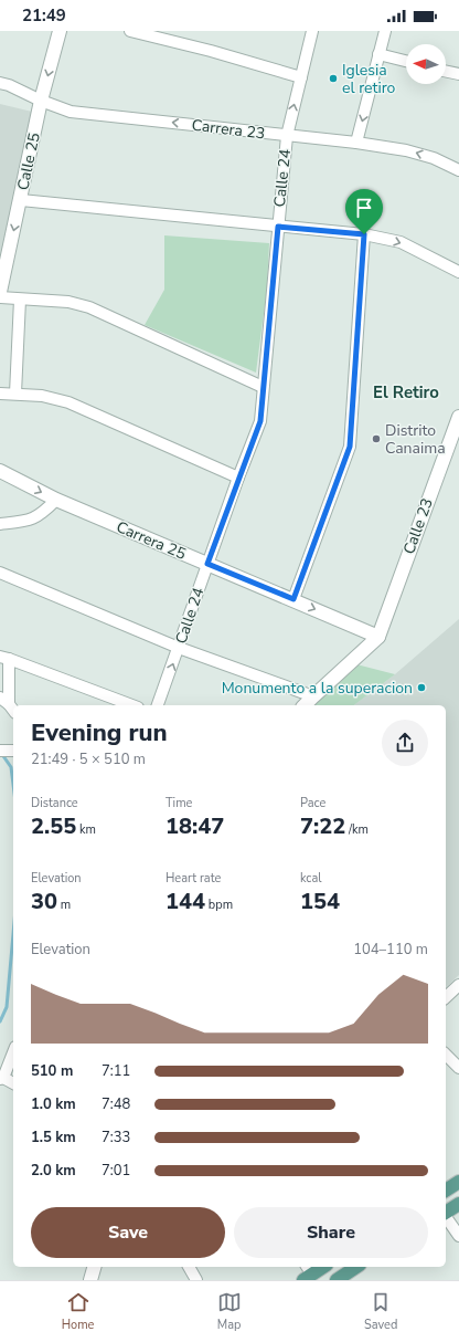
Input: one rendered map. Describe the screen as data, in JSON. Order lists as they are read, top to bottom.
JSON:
{
  "streets": {
    "street": [
      "Carrera 23",
      "Calle 25",
      "Calle 24",
      "Calle 23",
      "Carrera 25"
    ]
  },
  "crossings": [
    ["Carrera 23", "Calle 25"],
    ["Carrera 23", "Calle 24"],
    ["Calle 24", "Carrera 25"],
    ["Calle 23", "Carrera 25"]
  ],
  "one_way": ["Calle 25"],
  "districts": ["El Retiro"],
  "places": ["Iglesia el retiro", "Distrito Canaima", "Monumento a la superacion"],
  "north": "left",
  "page": {
    "status": "21:49",
    "heading": ["Evening run", "21:49 · 5 × 510 m"],
    "stats": [
      ["Distance", "2.55 km"],
      ["Time", "18:47"],
      ["Pace", "7:22 /km"],
      ["Elevation", "30 m"],
      ["Heart rate", "144 bpm"],
      ["kcal", "154"]
    ],
    "chart": ["Elevation", "104–110 m"],
    "list": [
      {
        "name": "510 m",
        "note": "7:11"
      },
      {
        "name": "1.0 km",
        "note": "7:48"
      },
      {
        "name": "1.5 km",
        "note": "7:33"
      },
      {
        "name": "2.0 km",
        "note": "7:01"
      }
    ],
    "buttons": ["Save", "Share"],
    "tabs": ["Home", "Map", "Saved"]
  }
}
